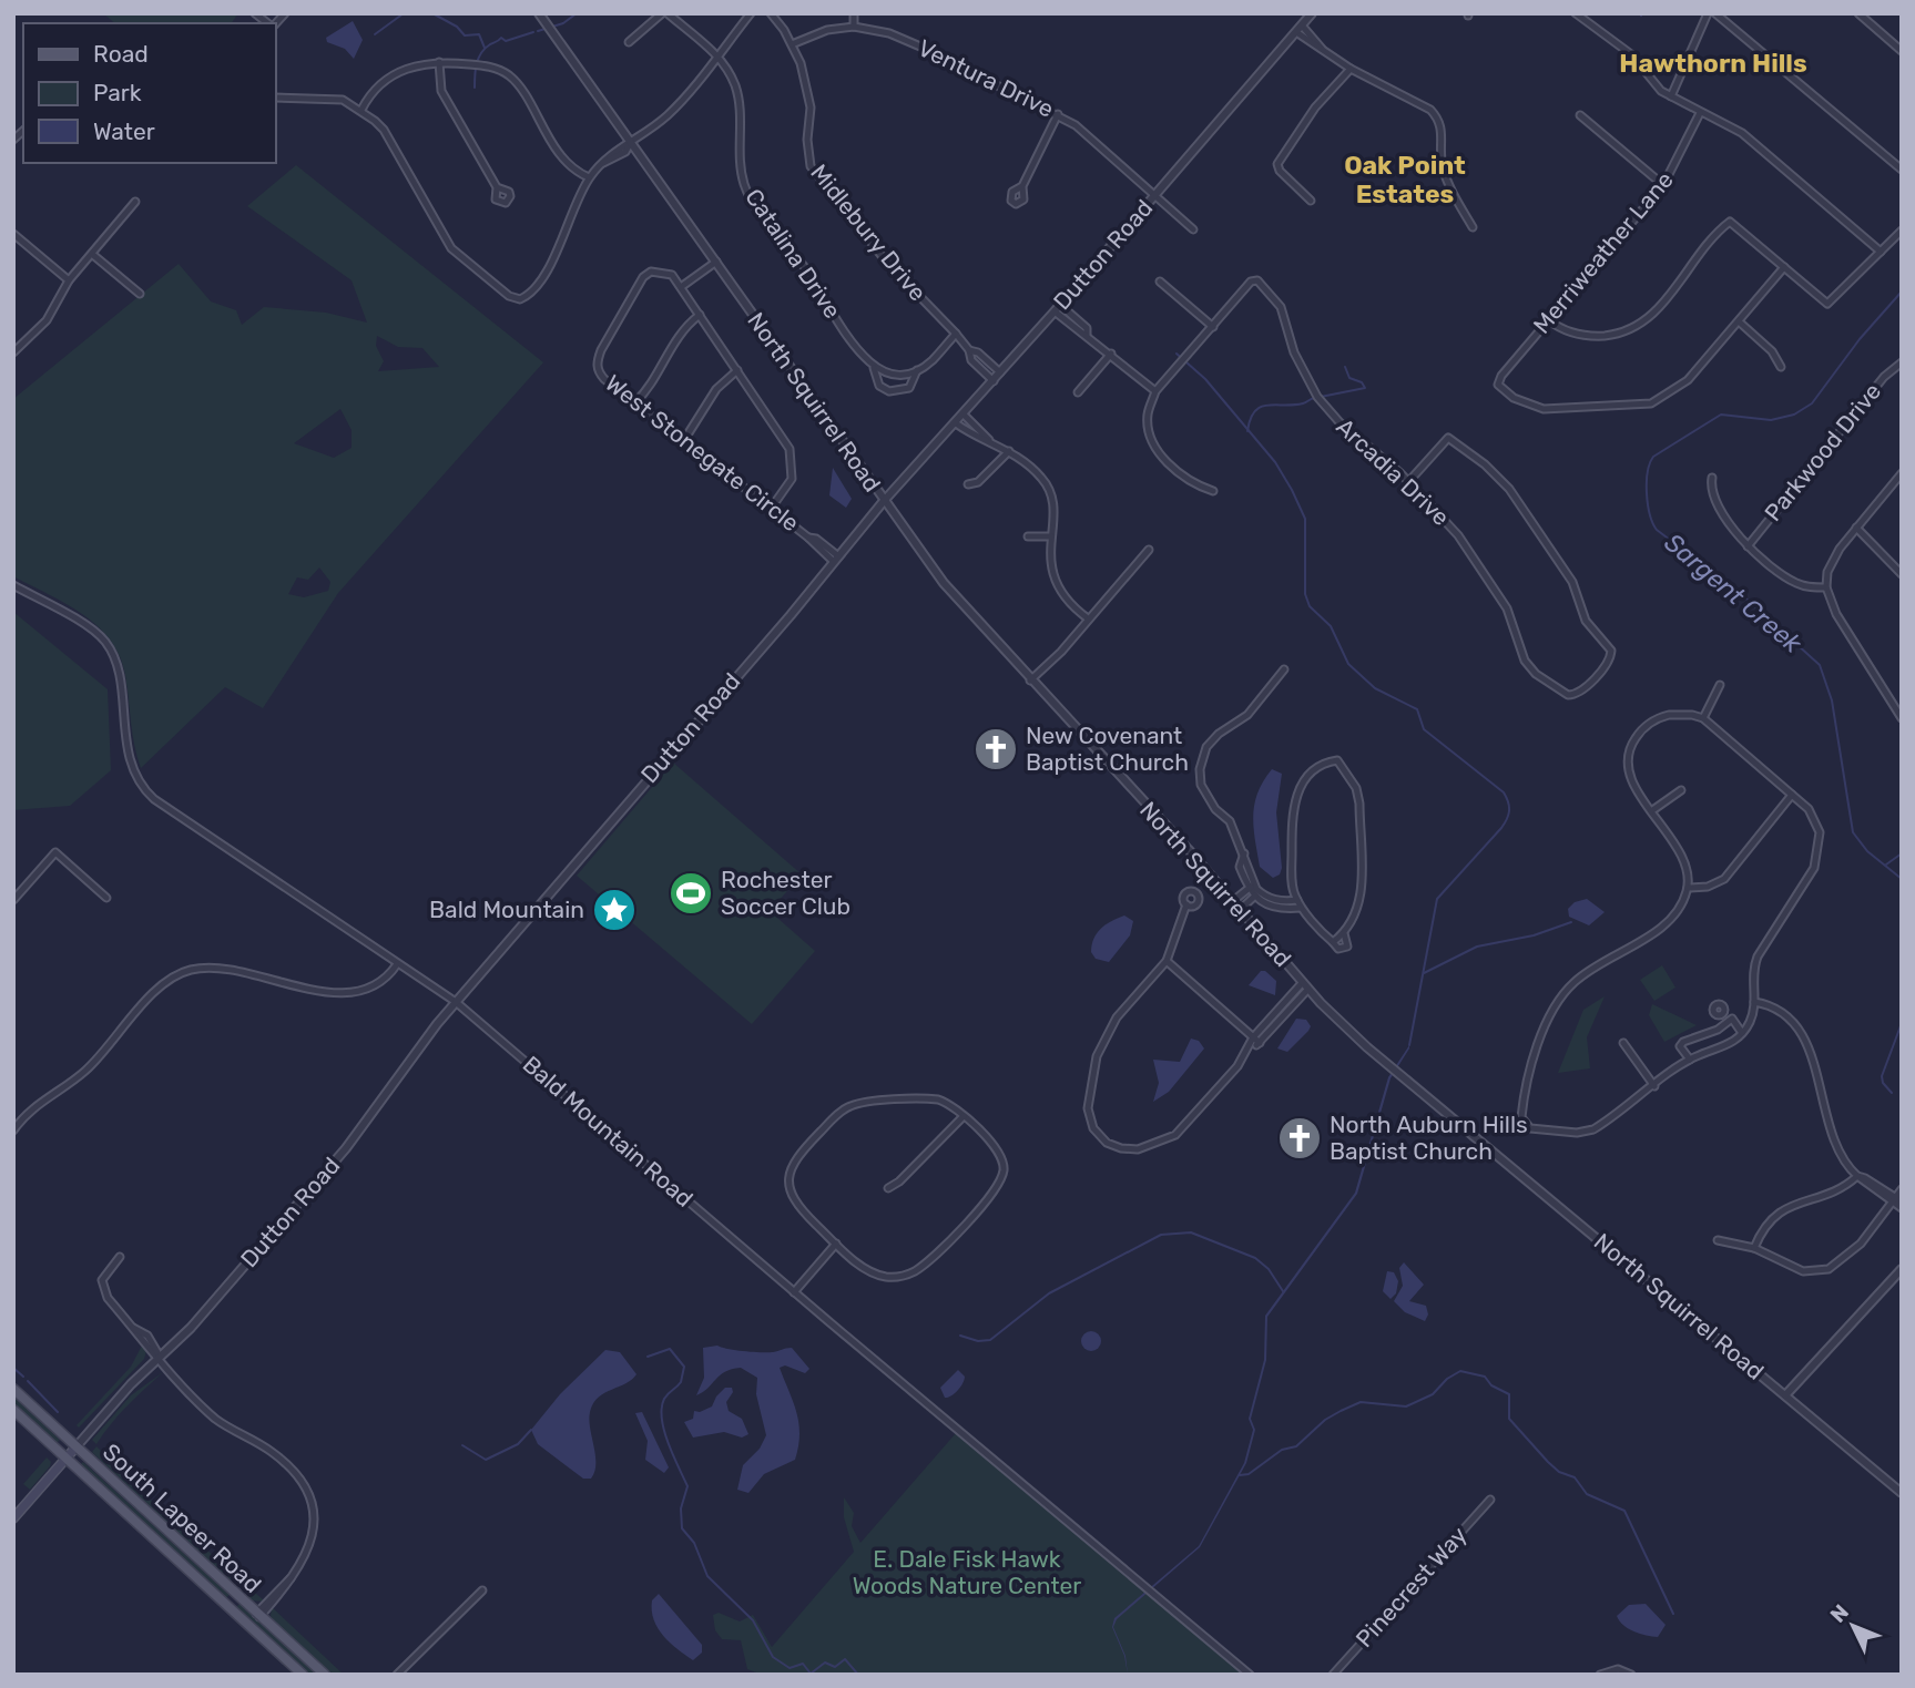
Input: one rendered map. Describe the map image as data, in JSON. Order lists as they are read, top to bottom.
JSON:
{
  "streets": {
    "main road": ["South Lapeer Road"],
    "street": [
      "Ventura Drive",
      "Midlebury Drive",
      "Merriweather Lane",
      "Catalina Drive",
      "Dutton Road",
      "North Squirrel Road",
      "Parkwood Drive",
      "West Stonegate Circle",
      "Arcadia Drive",
      "Bald Mountain Road",
      "Pinecrest Way"
    ]
  },
  "crossings": [
    ["Ventura Drive", "Midlebury Drive"],
    ["Ventura Drive", "Dutton Road"],
    ["Midlebury Drive", "Dutton Road"],
    ["Dutton Road", "North Squirrel Road"],
    ["Dutton Road", "West Stonegate Circle"],
    ["Dutton Road", "Bald Mountain Road"],
    ["Dutton Road", "South Lapeer Road"]
  ],
  "districts": ["Hawthorn Hills", "Oak Point Estates"],
  "water": ["Sargent Creek"],
  "parks": ["E. Dale Fisk Hawk Woods Nature Center"],
  "places": {
    "church": ["New Covenant Baptist Church", "North Auburn Hills Baptist Church"],
    "sports": ["Rochester Soccer Club"],
    "place": ["Bald Mountain"]
  },
  "legend": ["Road", "Park", "Water"],
  "north": "top left"
}
